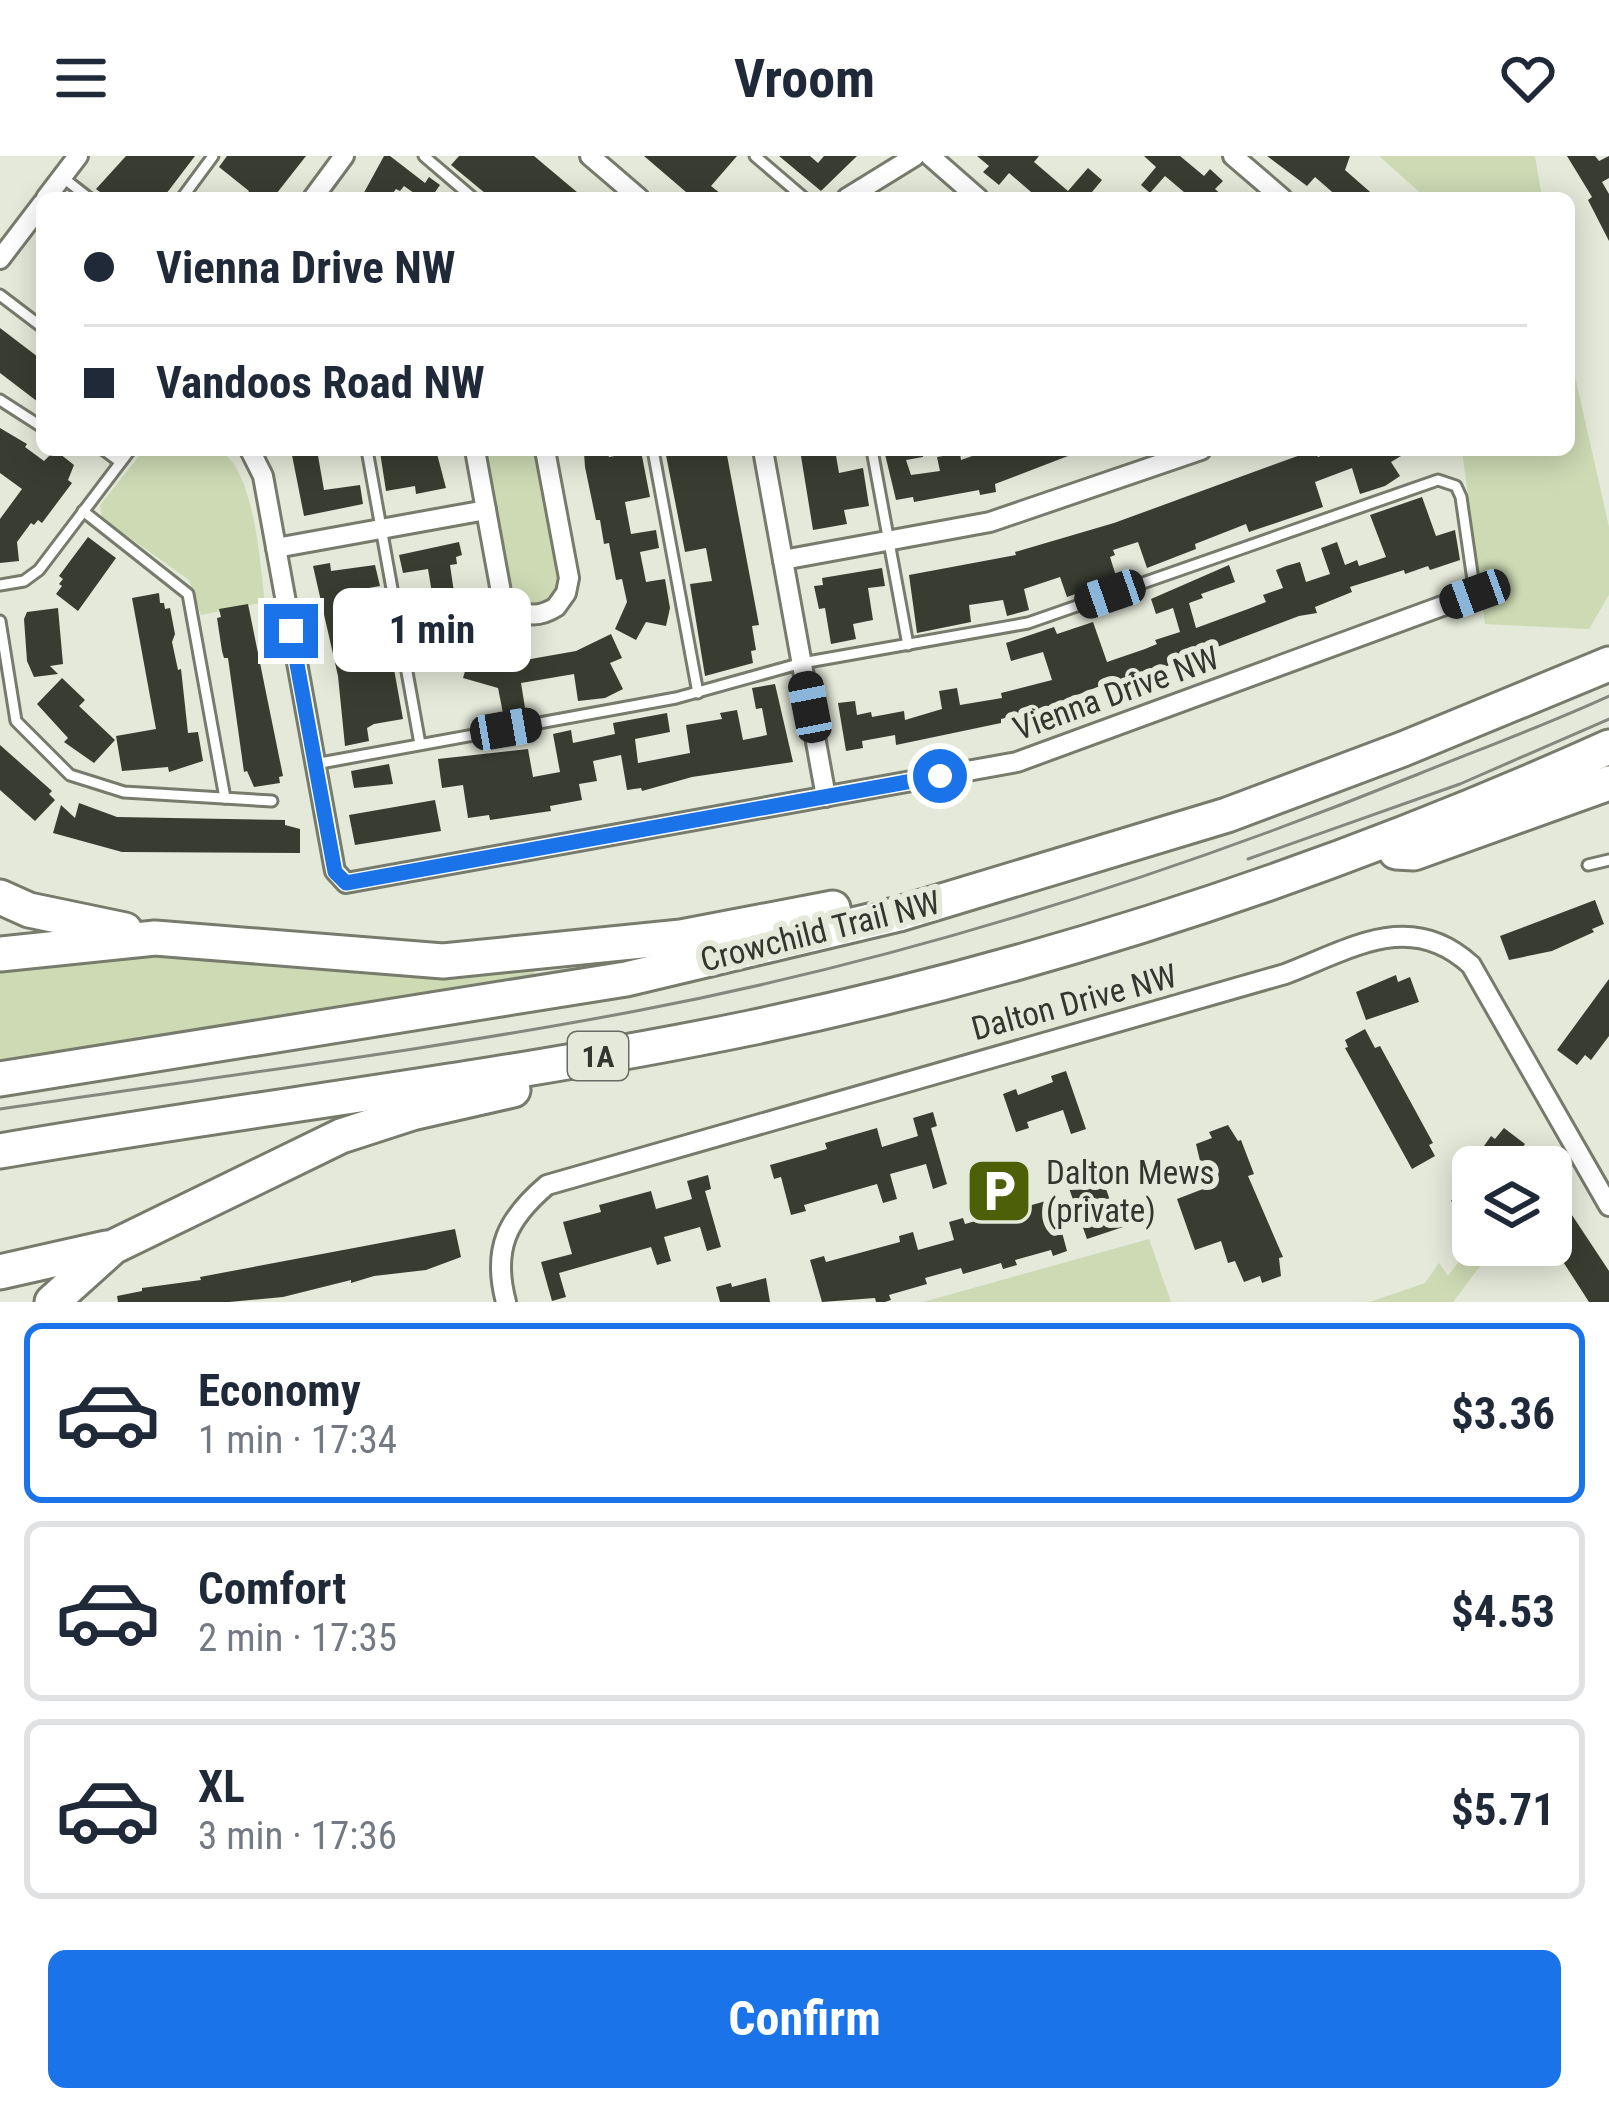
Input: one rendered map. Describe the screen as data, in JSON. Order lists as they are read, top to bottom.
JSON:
{
  "streets": {
    "highway": ["Crowchild Trail NW", "1A"],
    "street": ["Vienna Drive NW", "Dalton Drive NW"]
  },
  "places": {
    "parking": ["Dalton Mews (private)"]
  },
  "page": {
    "header": "Vroom",
    "banner": ["Vienna Drive NW", "Vandoos Road NW"],
    "bubble": "1 min",
    "list": [
      {
        "name": "Economy",
        "note": "1 min · 17:34",
        "value": "$3.36"
      },
      {
        "name": "Comfort",
        "note": "2 min · 17:35",
        "value": "$4.53"
      },
      {
        "name": "XL",
        "note": "3 min · 17:36",
        "value": "$5.71"
      }
    ],
    "buttons": "Confirm"
  }
}
